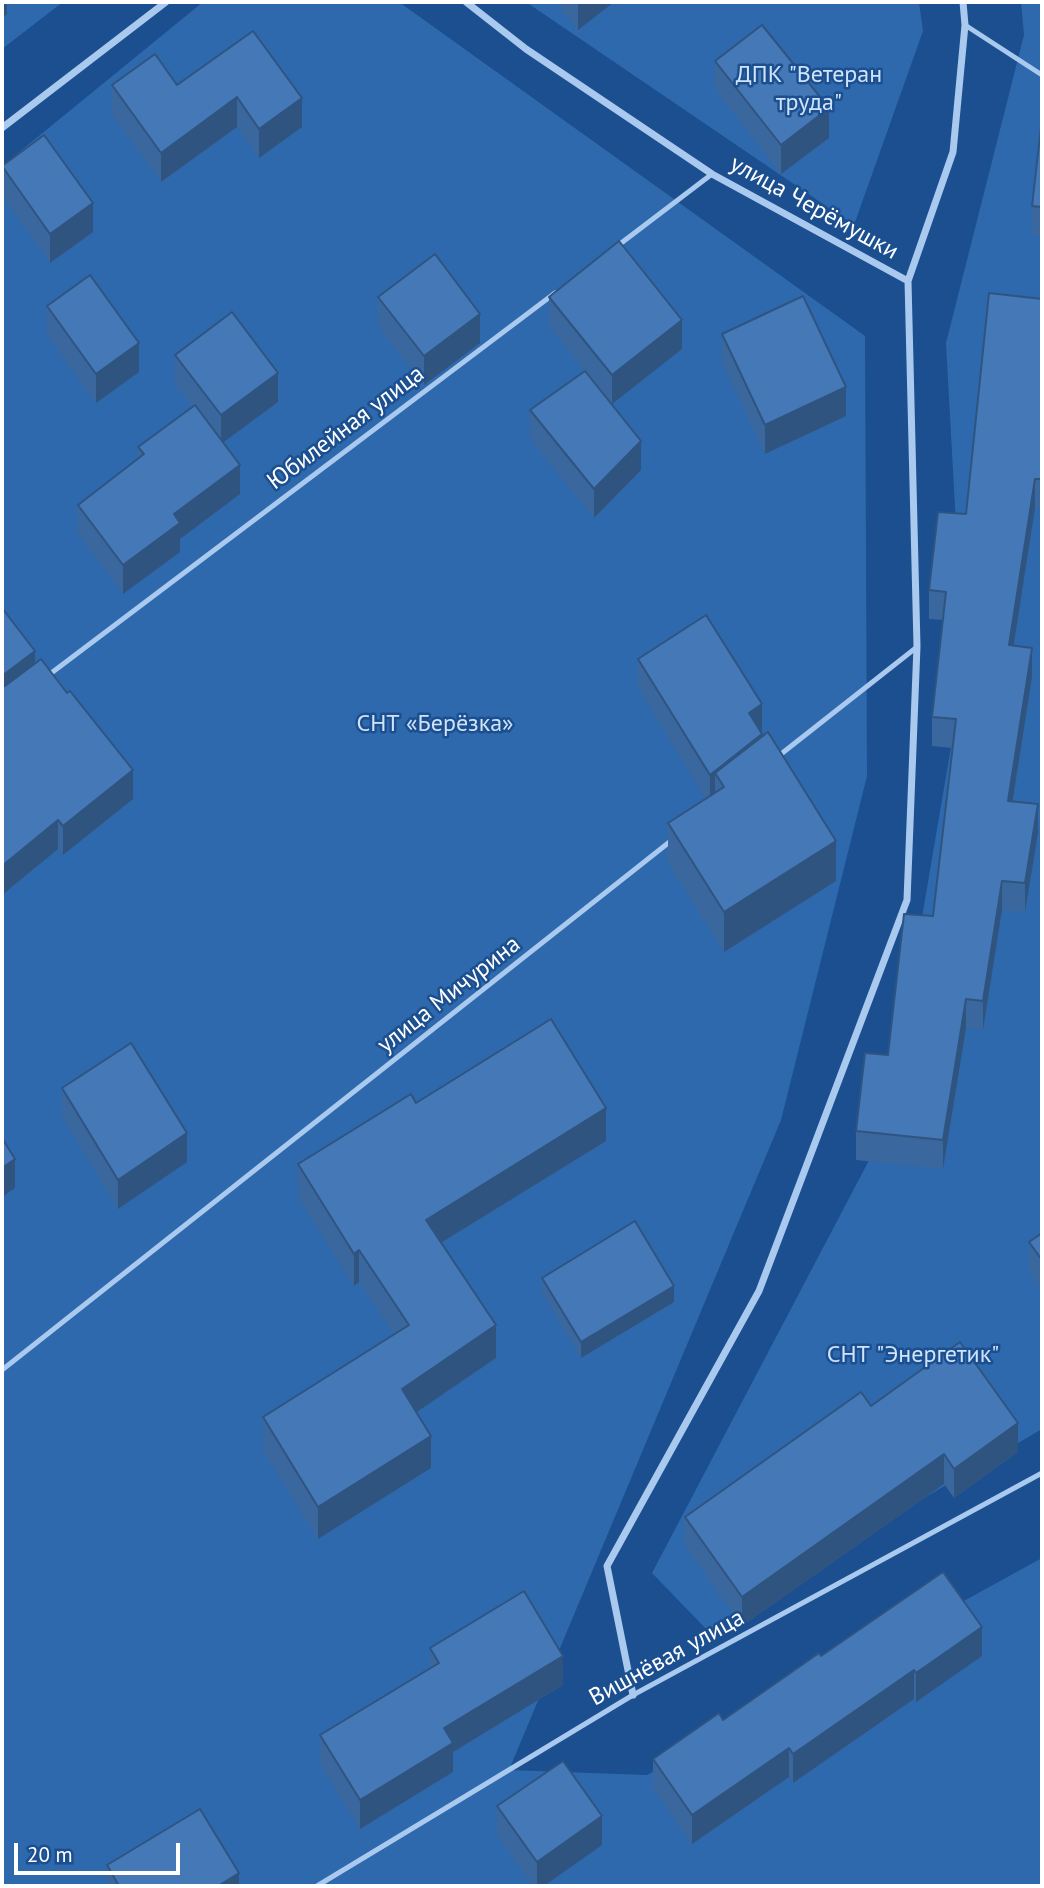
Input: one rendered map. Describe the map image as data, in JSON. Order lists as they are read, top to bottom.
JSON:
{
  "streets": {
    "street": ["улица Черёмушки"],
    "lane": ["Юбилейная улица", "улица Мичурина", "Вишнёвая улица"]
  },
  "parks": ["ДПК \"Ветеран труда\"", "СНТ «Берёзка»", "СНТ \"Энергетик\""],
  "scale_bar": "20 m"
}
